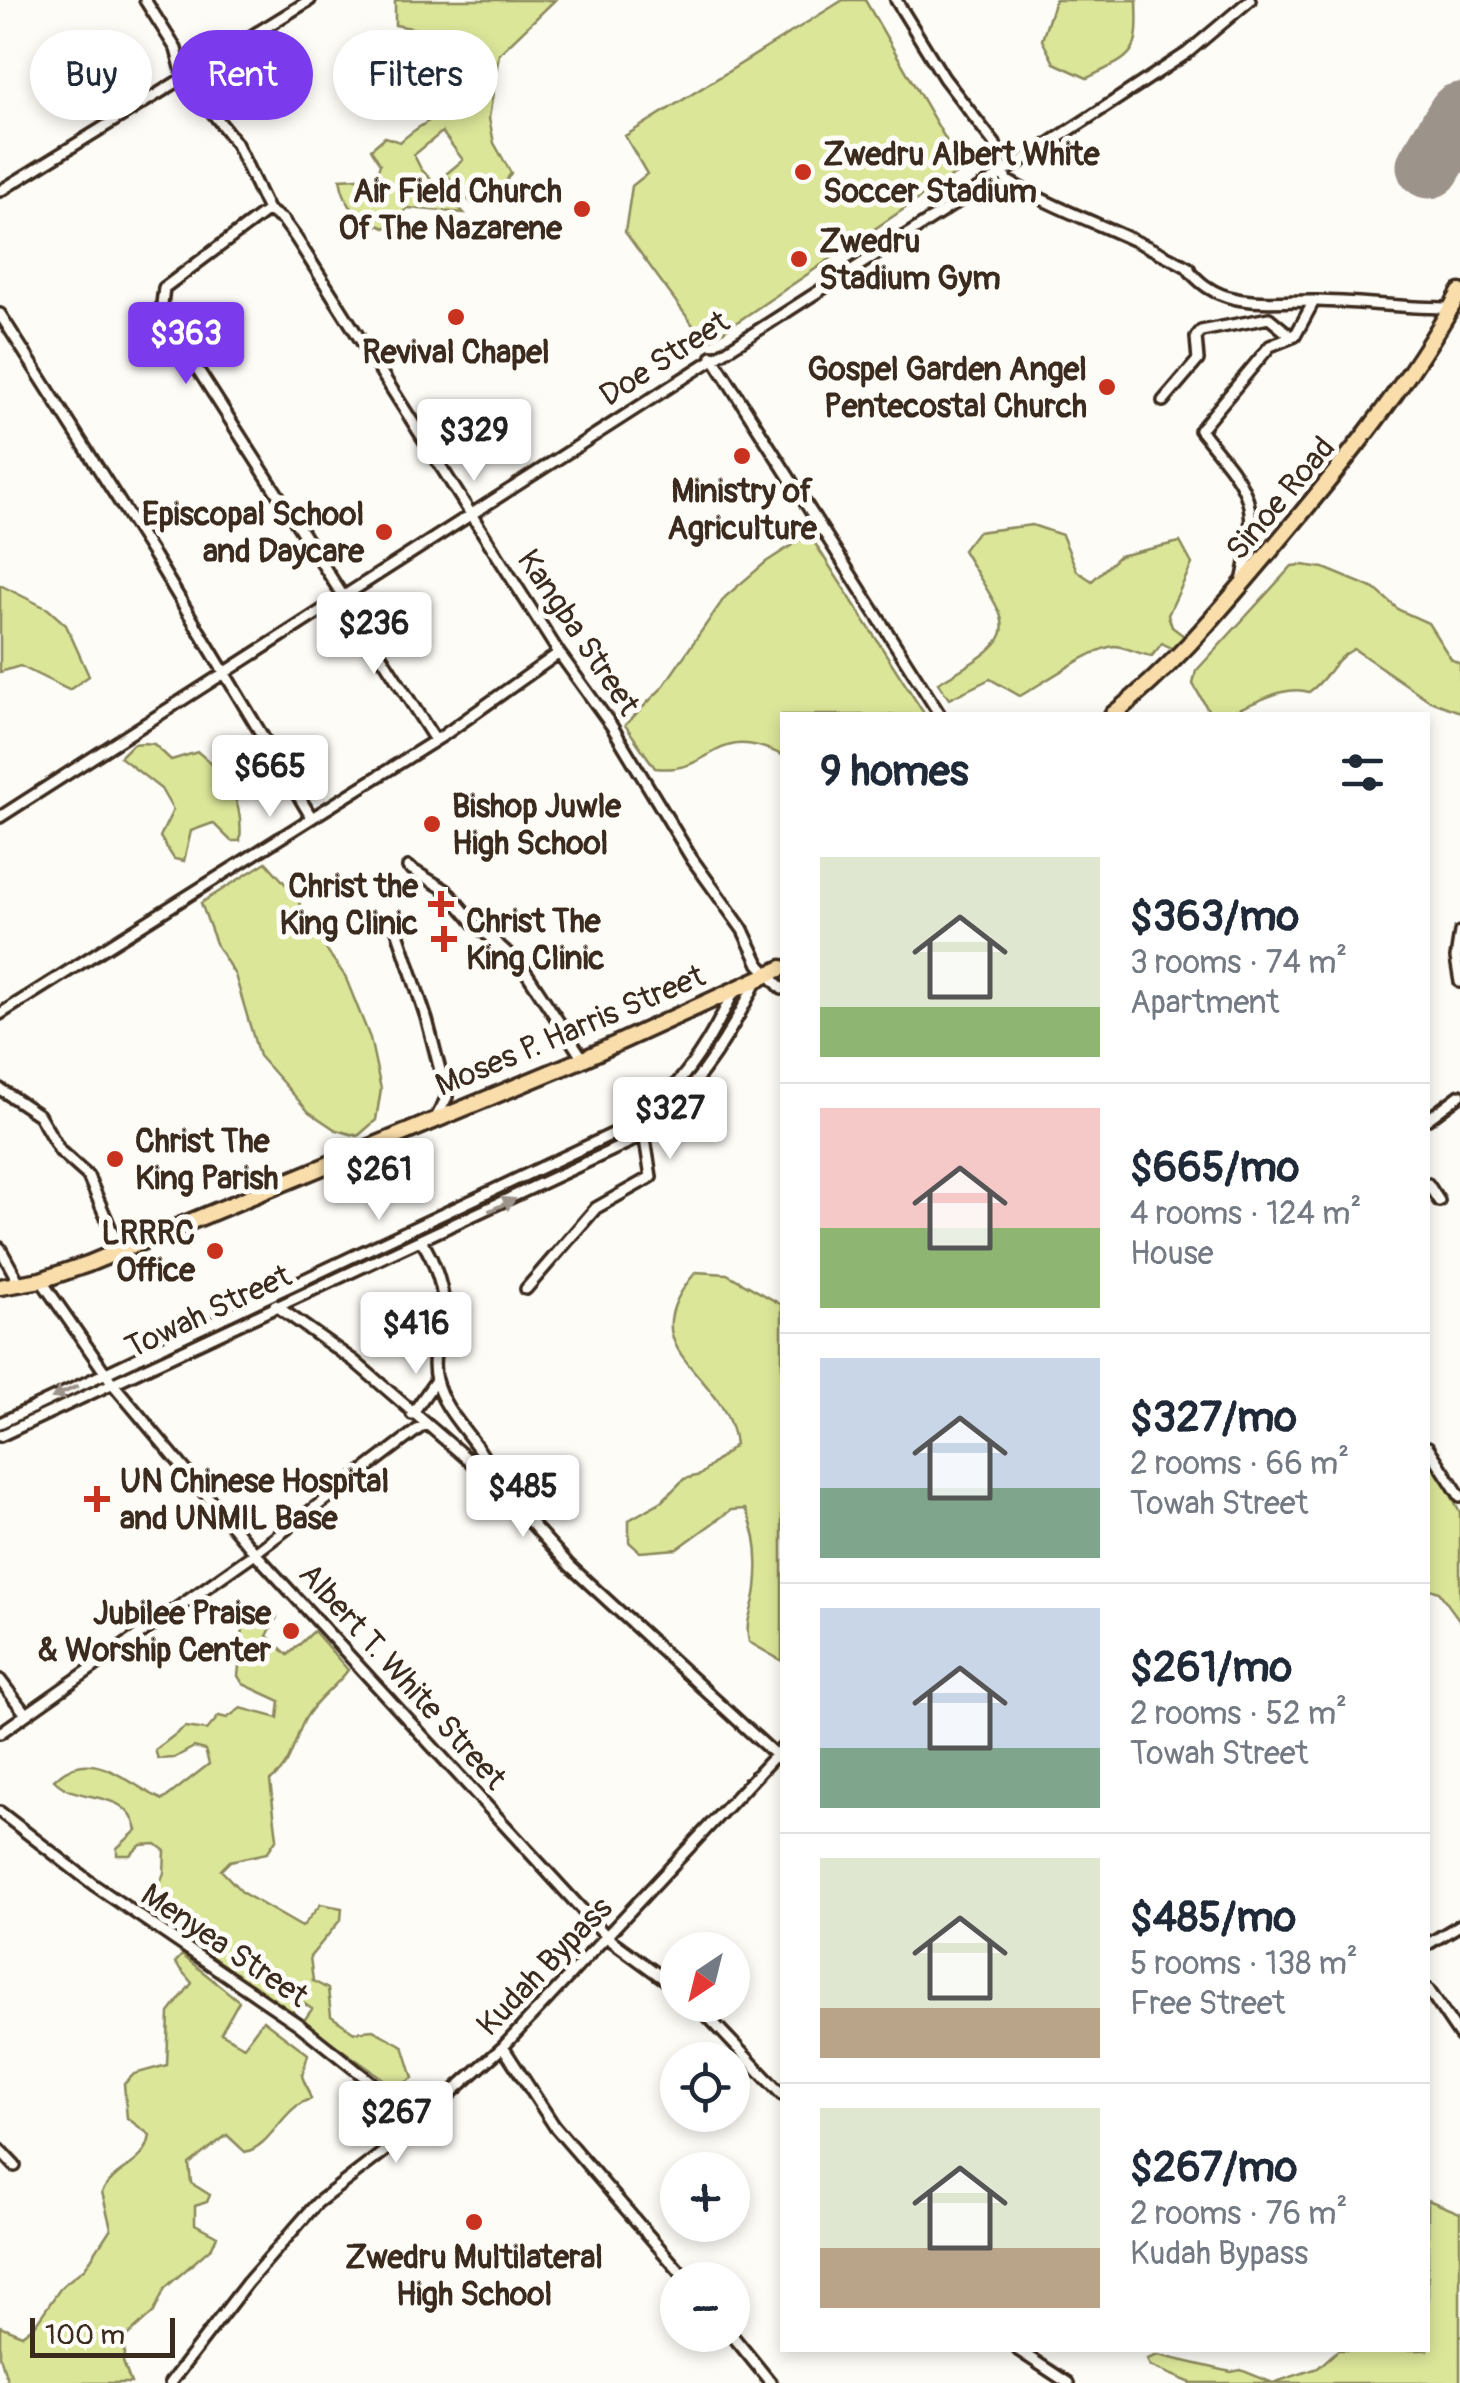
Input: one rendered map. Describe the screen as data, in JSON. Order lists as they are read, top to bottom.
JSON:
{
  "streets": {
    "highway": ["Sinoe Road", "Moses P. Harris Street"],
    "street": [
      "Doe Street",
      "Kangba Street",
      "Towah Street",
      "Albert T. White Street",
      "Menyea Street",
      "Kudah Bypass"
    ]
  },
  "crossings": [
    ["Doe Street", "Kangba Street"],
    ["Kangba Street", "Moses P. Harris Street"],
    ["Kangba Street", "Towah Street"],
    ["Moses P. Harris Street", "Towah Street"],
    ["Moses P. Harris Street", "Albert T. White Street"],
    ["Towah Street", "Albert T. White Street"],
    ["Albert T. White Street", "Kudah Bypass"],
    ["Menyea Street", "Kudah Bypass"]
  ],
  "places": {
    "other": [
      "Zwedru Albert White Soccer Stadium",
      "Air Field Church Of The Nazarene",
      "Zwedru Stadium Gym",
      "Revival Chapel",
      "Gospel Garden Angel Pentecostal Church",
      "Ministry of Agriculture",
      "Episcopal School and Daycare",
      "Bishop Juwle High School",
      "Christ The King Parish",
      "LRRRC Office",
      "Jubilee Praise & Worship Center",
      "Zwedru Multilateral High School"
    ],
    "health": ["Christ the King Clinic", "Christ The King Clinic", "UN Chinese Hospital and UNMIL Base"]
  },
  "scale_bar": "100 m",
  "north": "bottom left",
  "page": {
    "chip": ["Buy", "Rent", "Filters"],
    "price": [
      "$363",
      "$329",
      "$236",
      "$665",
      "$327",
      "$261",
      "$416",
      "$485",
      "$267"
    ],
    "heading": "9 homes",
    "list": [
      {
        "name": "$363/mo",
        "note": "3 rooms · 74 m² · Apartment"
      },
      {
        "name": "$665/mo",
        "note": "4 rooms · 124 m² · House"
      },
      {
        "name": "$327/mo",
        "note": "2 rooms · 66 m² · Towah Street"
      },
      {
        "name": "$261/mo",
        "note": "2 rooms · 52 m² · Towah Street"
      },
      {
        "name": "$485/mo",
        "note": "5 rooms · 138 m² · Free Street"
      },
      {
        "name": "$267/mo",
        "note": "2 rooms · 76 m² · Kudah Bypass"
      }
    ],
    "map_buttons": ["+", "−"],
    "scale": "100 m"
  }
}
